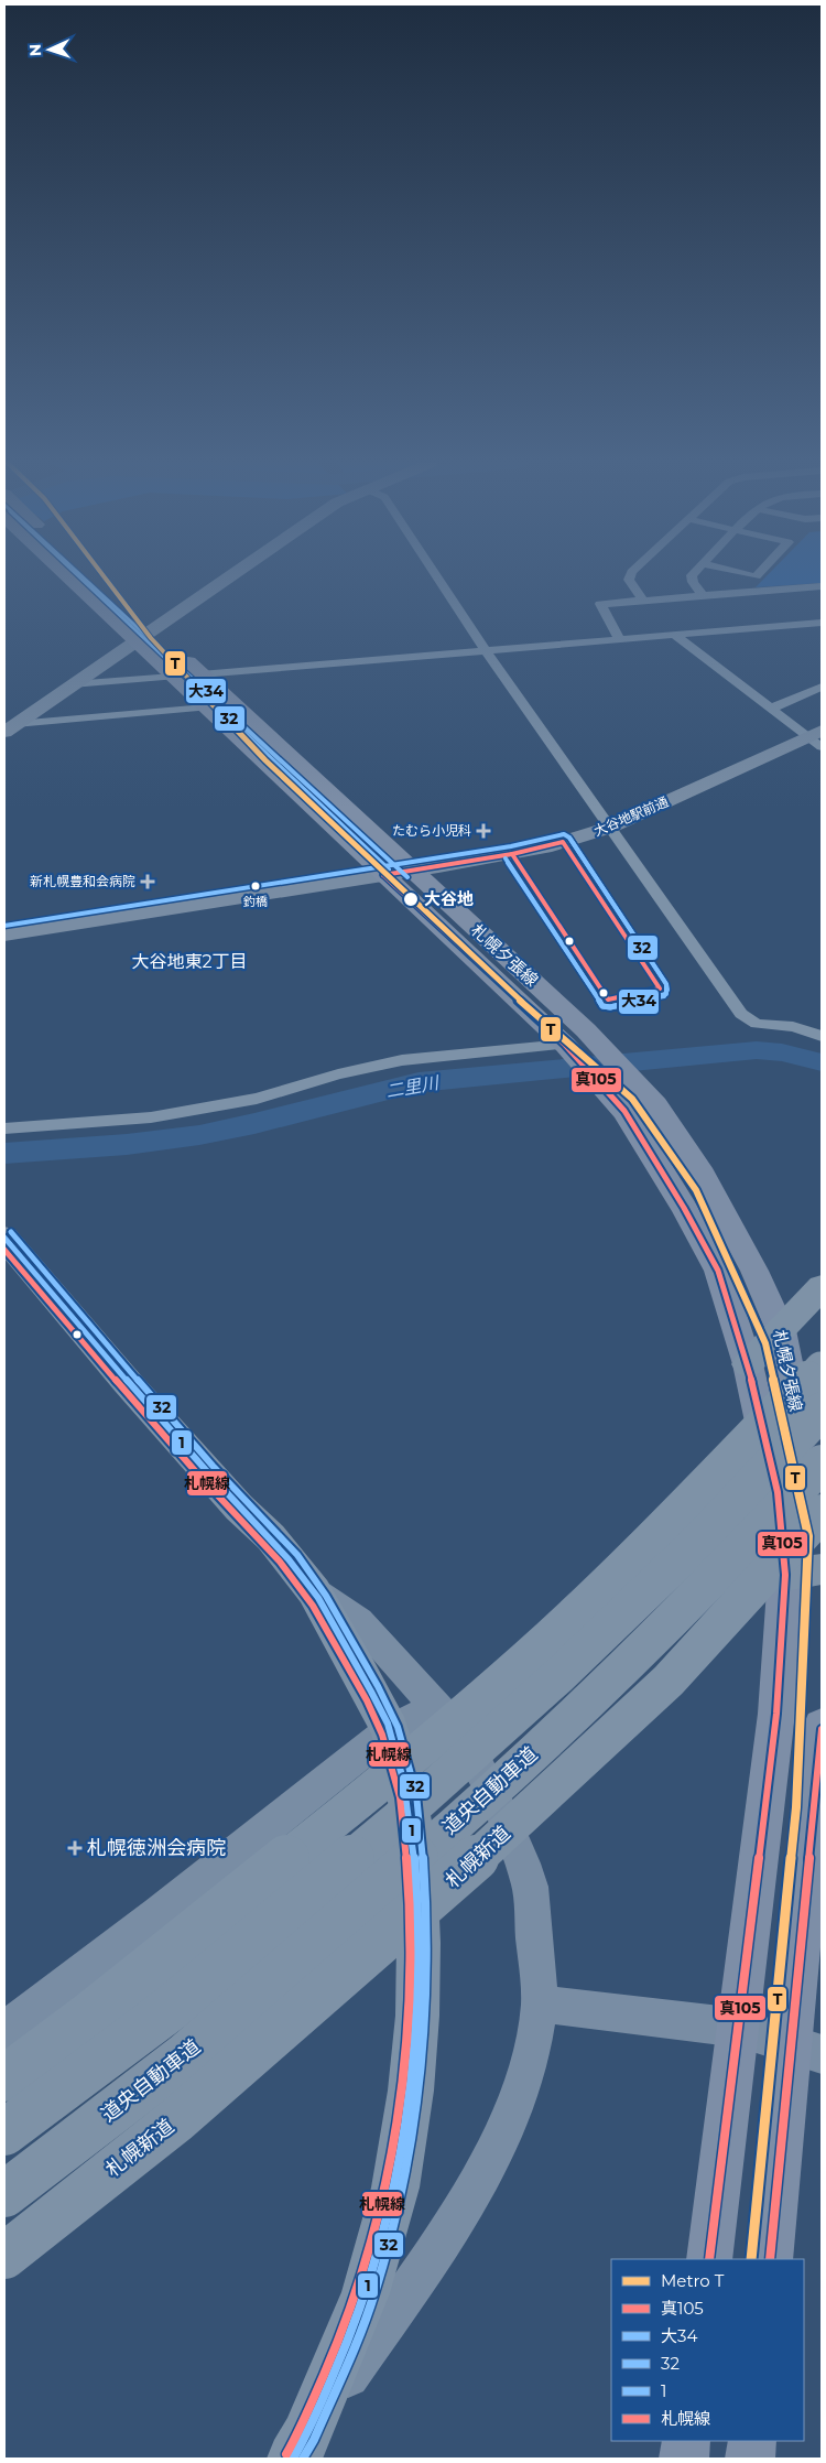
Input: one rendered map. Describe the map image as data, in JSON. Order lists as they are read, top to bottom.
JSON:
{
  "streets": {
    "highway": ["道央自動車道", "札幌新道"],
    "main road": ["札幌夕張線"],
    "street": ["大谷地駅前通"]
  },
  "crossings": [
    ["大谷地駅前通", "札幌夕張線"]
  ],
  "districts": ["大谷地東2丁目"],
  "water": ["二里川"],
  "places": {
    "health": ["たむら小児科", "新札幌豊和会病院", "札幌徳洲会病院"],
    "other": ["釣橋", "大谷地"]
  },
  "lines": [
    "metro line T",
    "transit line 大34",
    "transit line 32",
    "transit line 真105",
    "transit line 1",
    "transit line 札幌線"
  ],
  "legend": [
    "Metro T",
    "真105",
    "大34",
    "32",
    "1",
    "札幌線"
  ],
  "north": "left"
}
